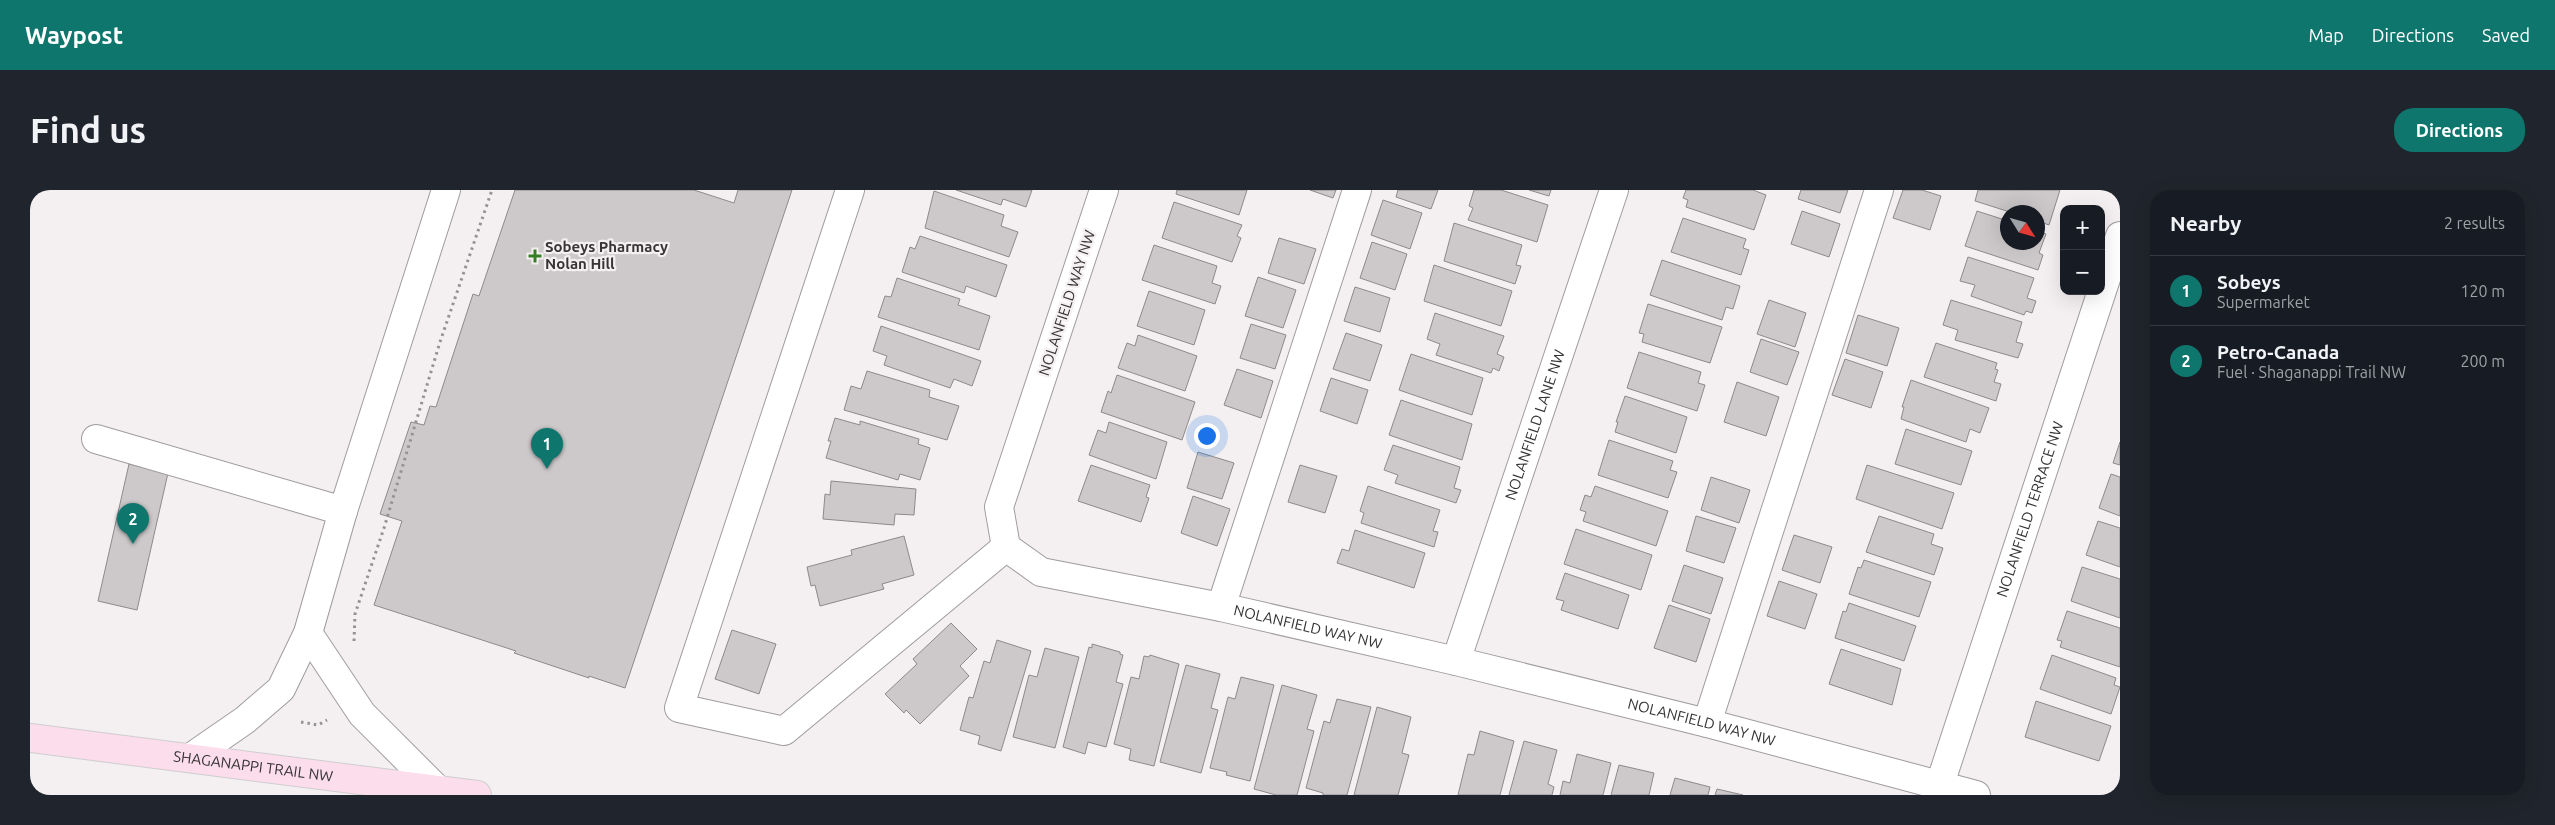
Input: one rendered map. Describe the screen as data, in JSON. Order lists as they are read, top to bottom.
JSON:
{
  "streets": {
    "main road": ["SHAGANAPPI TRAIL NW"],
    "street": ["NOLANFIELD WAY NW", "NOLANFIELD LANE NW", "NOLANFIELD TERRACE NW"]
  },
  "crossings": [
    ["NOLANFIELD WAY NW", "NOLANFIELD LANE NW"],
    ["NOLANFIELD WAY NW", "NOLANFIELD TERRACE NW"]
  ],
  "places": {
    "health": ["Sobeys Pharmacy Nolan Hill"]
  },
  "north": "bottom right",
  "page": {
    "header": "Waypost",
    "nav": ["Map", "Directions", "Saved"],
    "buttons": "Directions",
    "title": "Find us",
    "heading": ["Nearby", "2 results"],
    "map_buttons": ["+", "−"],
    "list": [
      {
        "mark": "1",
        "name": "Sobeys",
        "note": "Supermarket",
        "value": "120 m"
      },
      {
        "mark": "2",
        "name": "Petro-Canada",
        "note": "Fuel · Shaganappi Trail NW",
        "value": "200 m"
      }
    ],
    "pins": ["1", "2"]
  }
}
